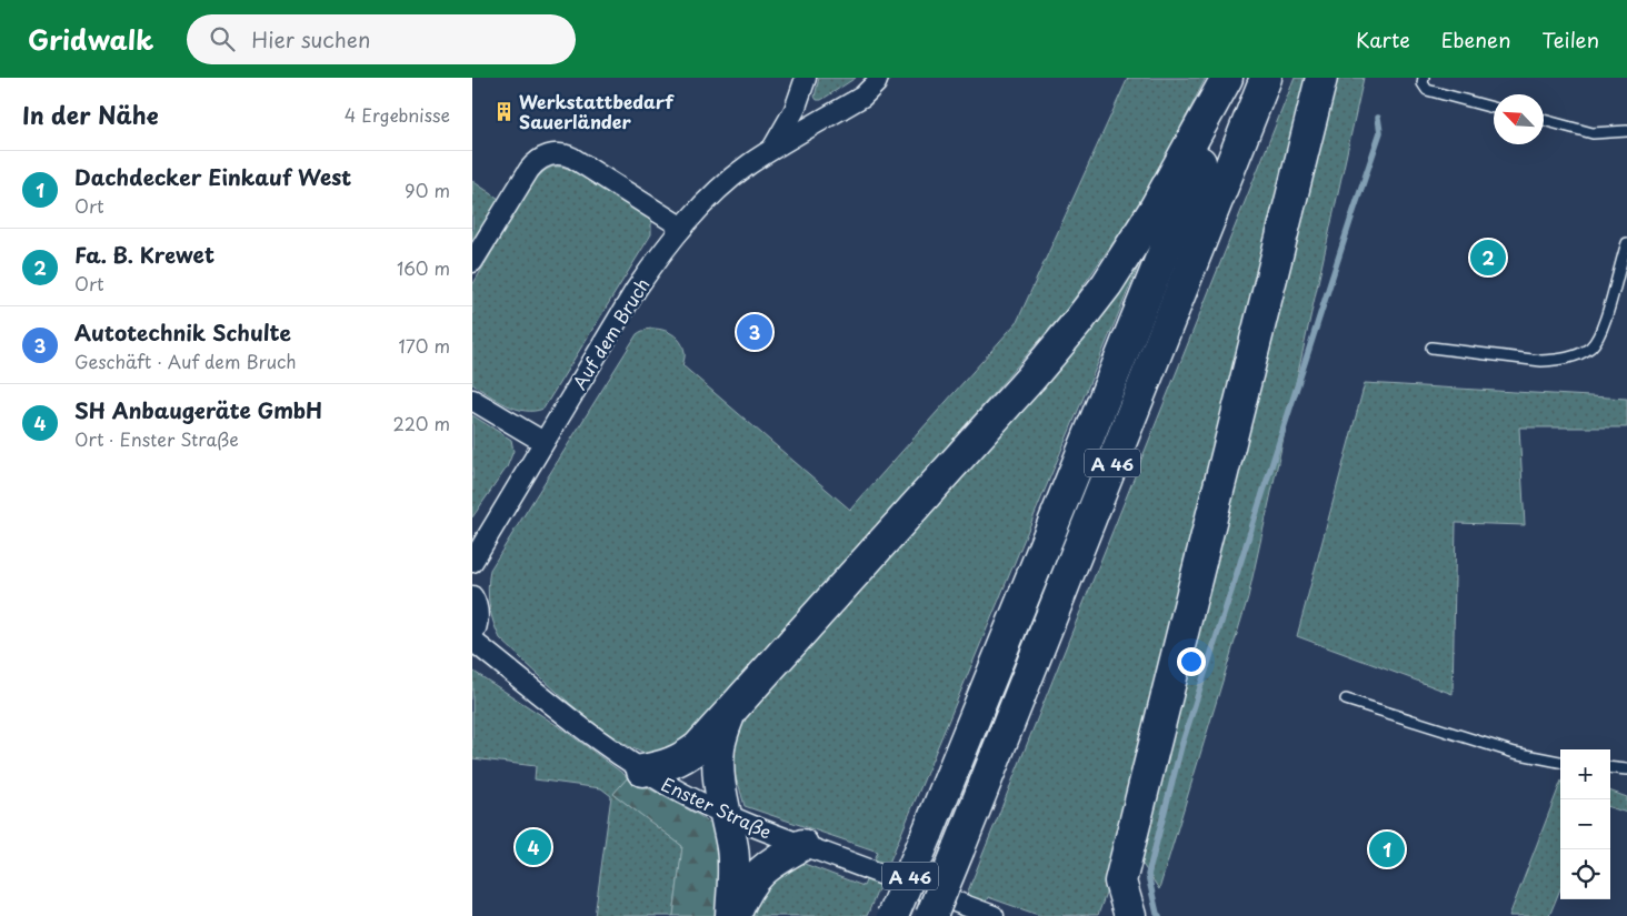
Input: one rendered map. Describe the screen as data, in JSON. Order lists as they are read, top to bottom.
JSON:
{
  "streets": {
    "highway": ["A 46"],
    "street": ["Auf dem Bruch", "Enster Straße"]
  },
  "places": {
    "building": ["Werkstattbedarf Sauerländer"]
  },
  "north": "top left",
  "page": {
    "header": "Gridwalk",
    "search": "Hier suchen",
    "nav": ["Karte", "Ebenen", "Teilen"],
    "heading": ["In der Nähe", "4 Ergebnisse"],
    "list": [
      {
        "mark": "1",
        "name": "Dachdecker Einkauf West",
        "note": "Ort",
        "value": "90 m"
      },
      {
        "mark": "2",
        "name": "Fa. B. Krewet",
        "note": "Ort",
        "value": "160 m"
      },
      {
        "mark": "3",
        "name": "Autotechnik Schulte",
        "note": "Geschäft · Auf dem Bruch",
        "value": "170 m"
      },
      {
        "mark": "4",
        "name": "SH Anbaugeräte GmbH",
        "note": "Ort · Enster Straße",
        "value": "220 m"
      }
    ],
    "pins": [
      "2",
      "3",
      "4",
      "1"
    ],
    "map_buttons": ["+", "−"]
  }
}
